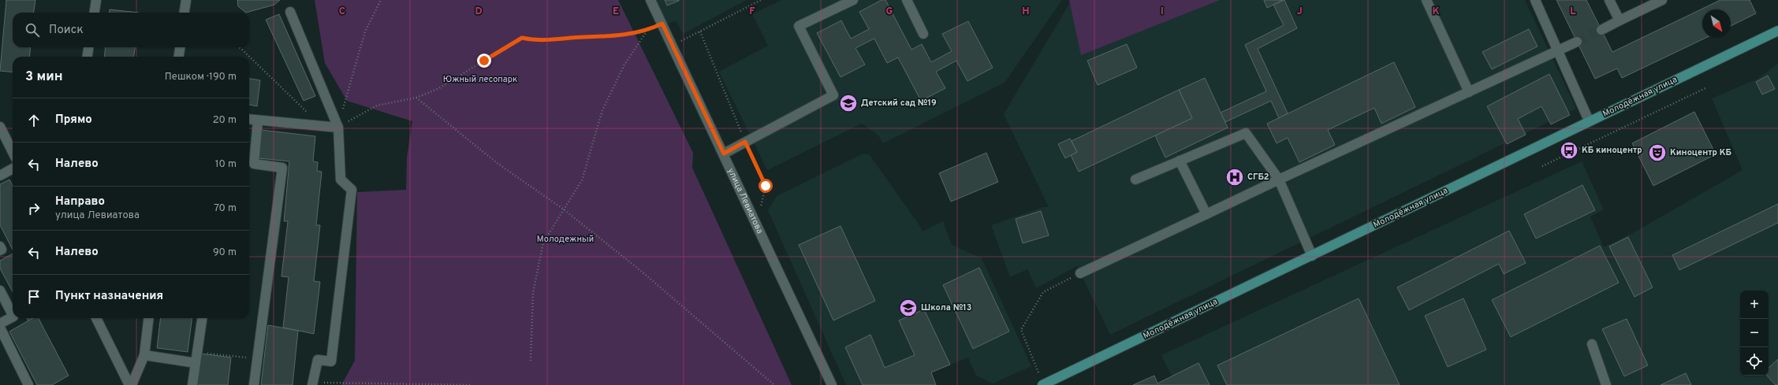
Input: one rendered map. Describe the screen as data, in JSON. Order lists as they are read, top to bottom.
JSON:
{
  "streets": {
    "main road": ["Молодёжная улица"],
    "street": ["улица Левиатова"]
  },
  "parks": ["Южный лесопарк", "Молодежный"],
  "places": {
    "school or university": ["Детский сад №19", "Школа №13"],
    "bus stop": ["КБ киноцентр"],
    "theatre": ["Киноцентр КБ"],
    "hospital": ["СГБ2"]
  },
  "north": "bottom right",
  "page": {
    "search": "Поиск",
    "heading": ["3 мин", "Пешком · 190 m"],
    "list": [
      ["Прямо", "20 m"],
      ["Налево", "10 m"],
      ["Направо", "улица Левиатова", "70 m"],
      ["Налево", "90 m"],
      "Пункт назначения"
    ],
    "map_buttons": ["+", "−"]
  },
  "grid": {
    "columns": [
      "C",
      "D",
      "E",
      "F",
      "G",
      "H",
      "I",
      "J",
      "K",
      "L"
    ]
  }
}
